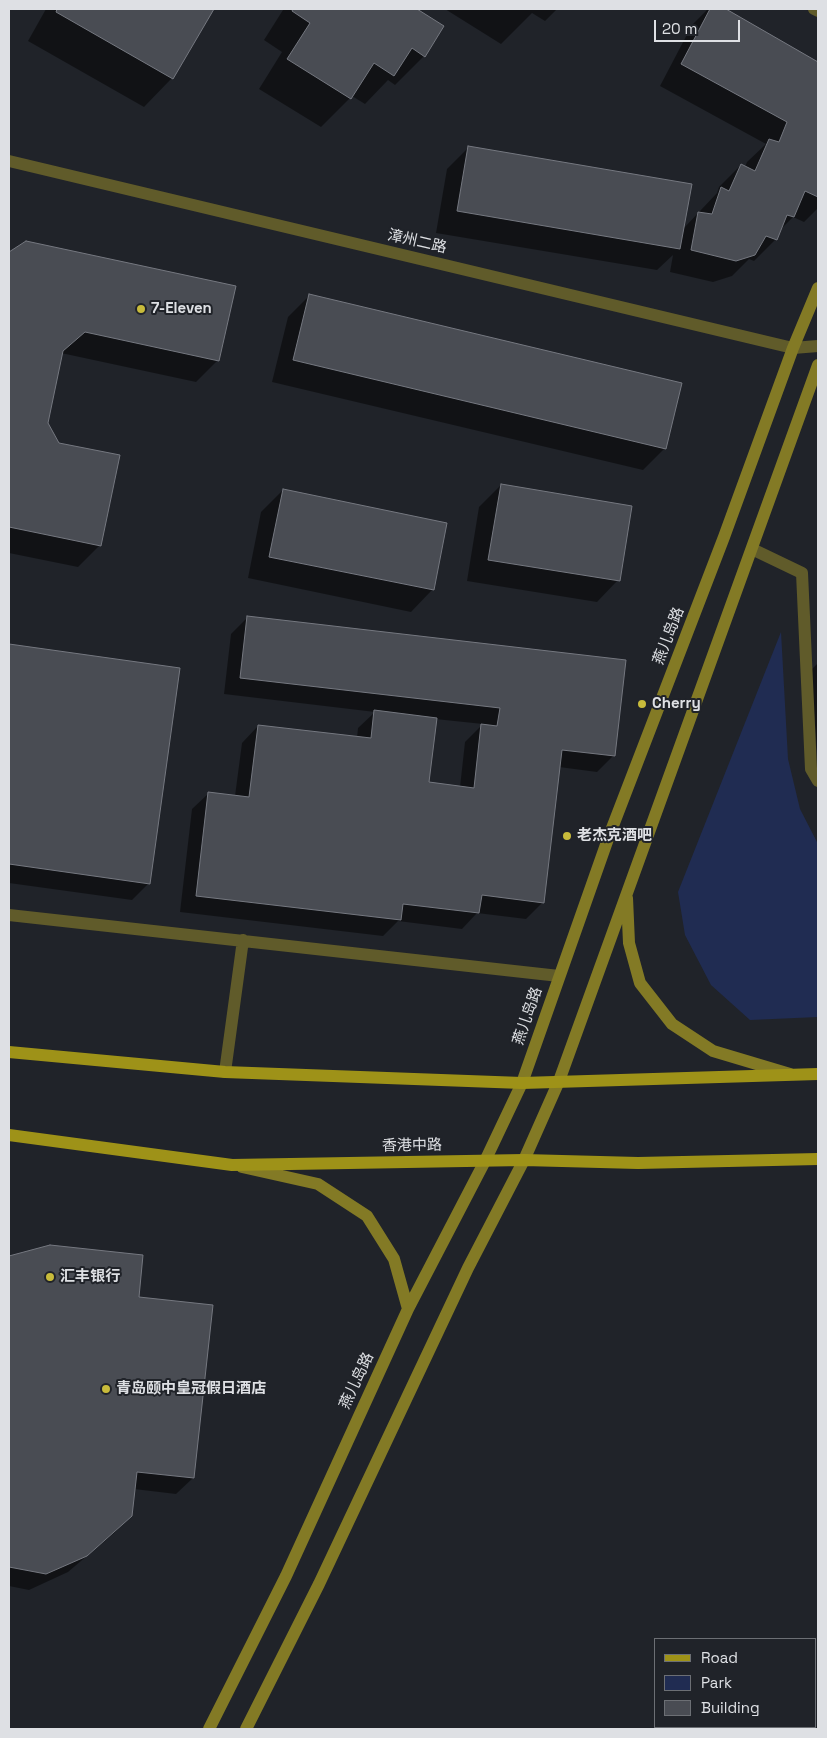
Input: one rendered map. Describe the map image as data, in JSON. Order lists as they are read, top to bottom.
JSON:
{
  "streets": {
    "main road": ["燕儿岛路", "香港中路"],
    "street": ["漳州二路"]
  },
  "crossings": [
    ["漳州二路", "燕儿岛路"],
    ["燕儿岛路", "香港中路"]
  ],
  "places": [
    "7-Eleven",
    "Cherry",
    "老杰克酒吧",
    "汇丰银行",
    "青岛颐中皇冠假日酒店"
  ],
  "legend": ["Road", "Park", "Building"],
  "scale_bar": "20 m"
}
